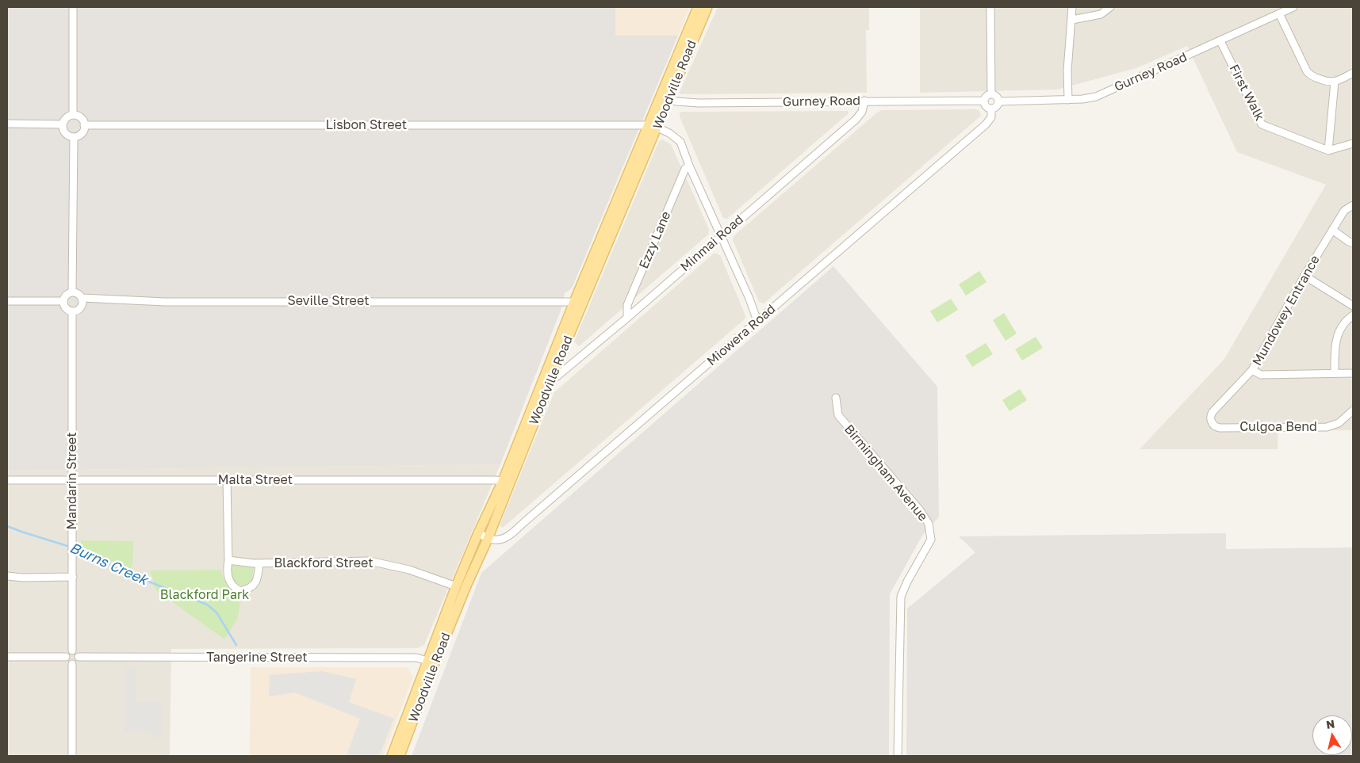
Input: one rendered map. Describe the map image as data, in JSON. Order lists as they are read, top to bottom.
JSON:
{
  "streets": {
    "main road": ["Woodville Road"],
    "street": [
      "Gurney Road",
      "First Walk",
      "Lisbon Street",
      "Ezzy Lane",
      "Minmai Road",
      "Seville Street",
      "Mundowey Entrance",
      "Miowera Road",
      "Culgoa Bend",
      "Birmingham Avenue",
      "Malta Street",
      "Mandarin Street",
      "Blackford Street",
      "Tangerine Street"
    ]
  },
  "crossings": [
    ["Gurney Road", "Woodville Road"],
    ["Gurney Road", "First Walk"],
    ["Gurney Road", "Minmai Road"],
    ["Gurney Road", "Miowera Road"],
    ["Woodville Road", "Lisbon Street"],
    ["Woodville Road", "Minmai Road"],
    ["Woodville Road", "Seville Street"],
    ["Woodville Road", "Miowera Road"],
    ["Woodville Road", "Malta Street"],
    ["Woodville Road", "Blackford Street"],
    ["Woodville Road", "Tangerine Street"],
    ["Ezzy Lane", "Minmai Road"],
    ["Seville Street", "Mandarin Street"],
    ["Mundowey Entrance", "Culgoa Bend"],
    ["Malta Street", "Mandarin Street"],
    ["Malta Street", "Blackford Street"],
    ["Mandarin Street", "Tangerine Street"]
  ],
  "water": ["Burns Creek"],
  "parks": ["Blackford Park"],
  "north": "top"
}
